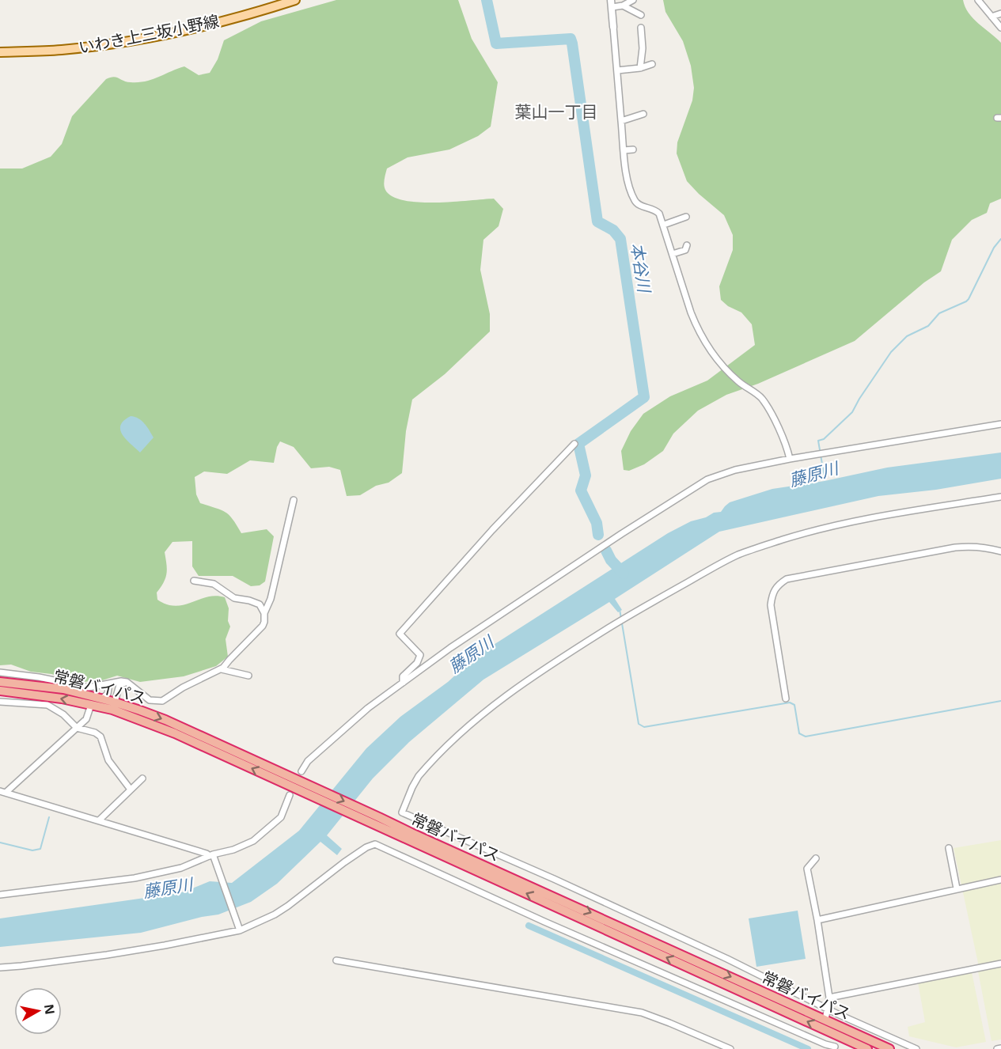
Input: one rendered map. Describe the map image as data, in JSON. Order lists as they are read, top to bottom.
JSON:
{
  "streets": {
    "highway": ["常磐バイパス"],
    "main road": ["いわき上三坂小野線"]
  },
  "districts": ["葉山一丁目"],
  "water": ["本谷川", "藤原川"],
  "north": "right"
}
